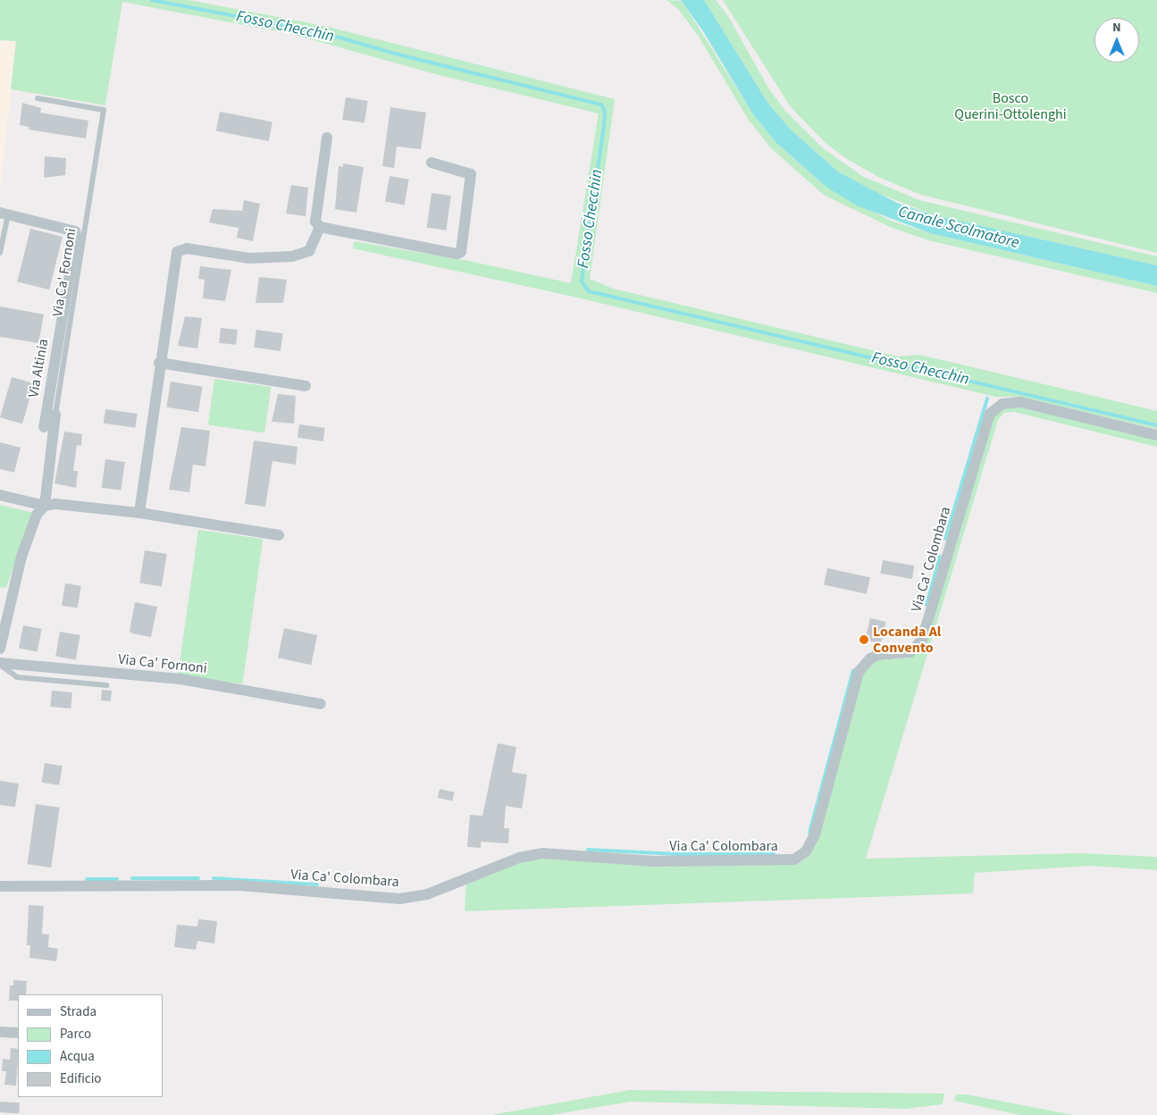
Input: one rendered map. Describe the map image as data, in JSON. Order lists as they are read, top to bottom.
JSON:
{
  "streets": {
    "street": ["Via Ca' Fornoni", "Via Altinia", "Via Ca' Colombara"]
  },
  "water": ["Fosso Checchin", "Canale Scolmatore"],
  "parks": ["Bosco Querini-Ottolenghi"],
  "places": ["Locanda Al Convento"],
  "legend": [
    "Strada",
    "Parco",
    "Acqua",
    "Edificio"
  ],
  "north": "top"
}
